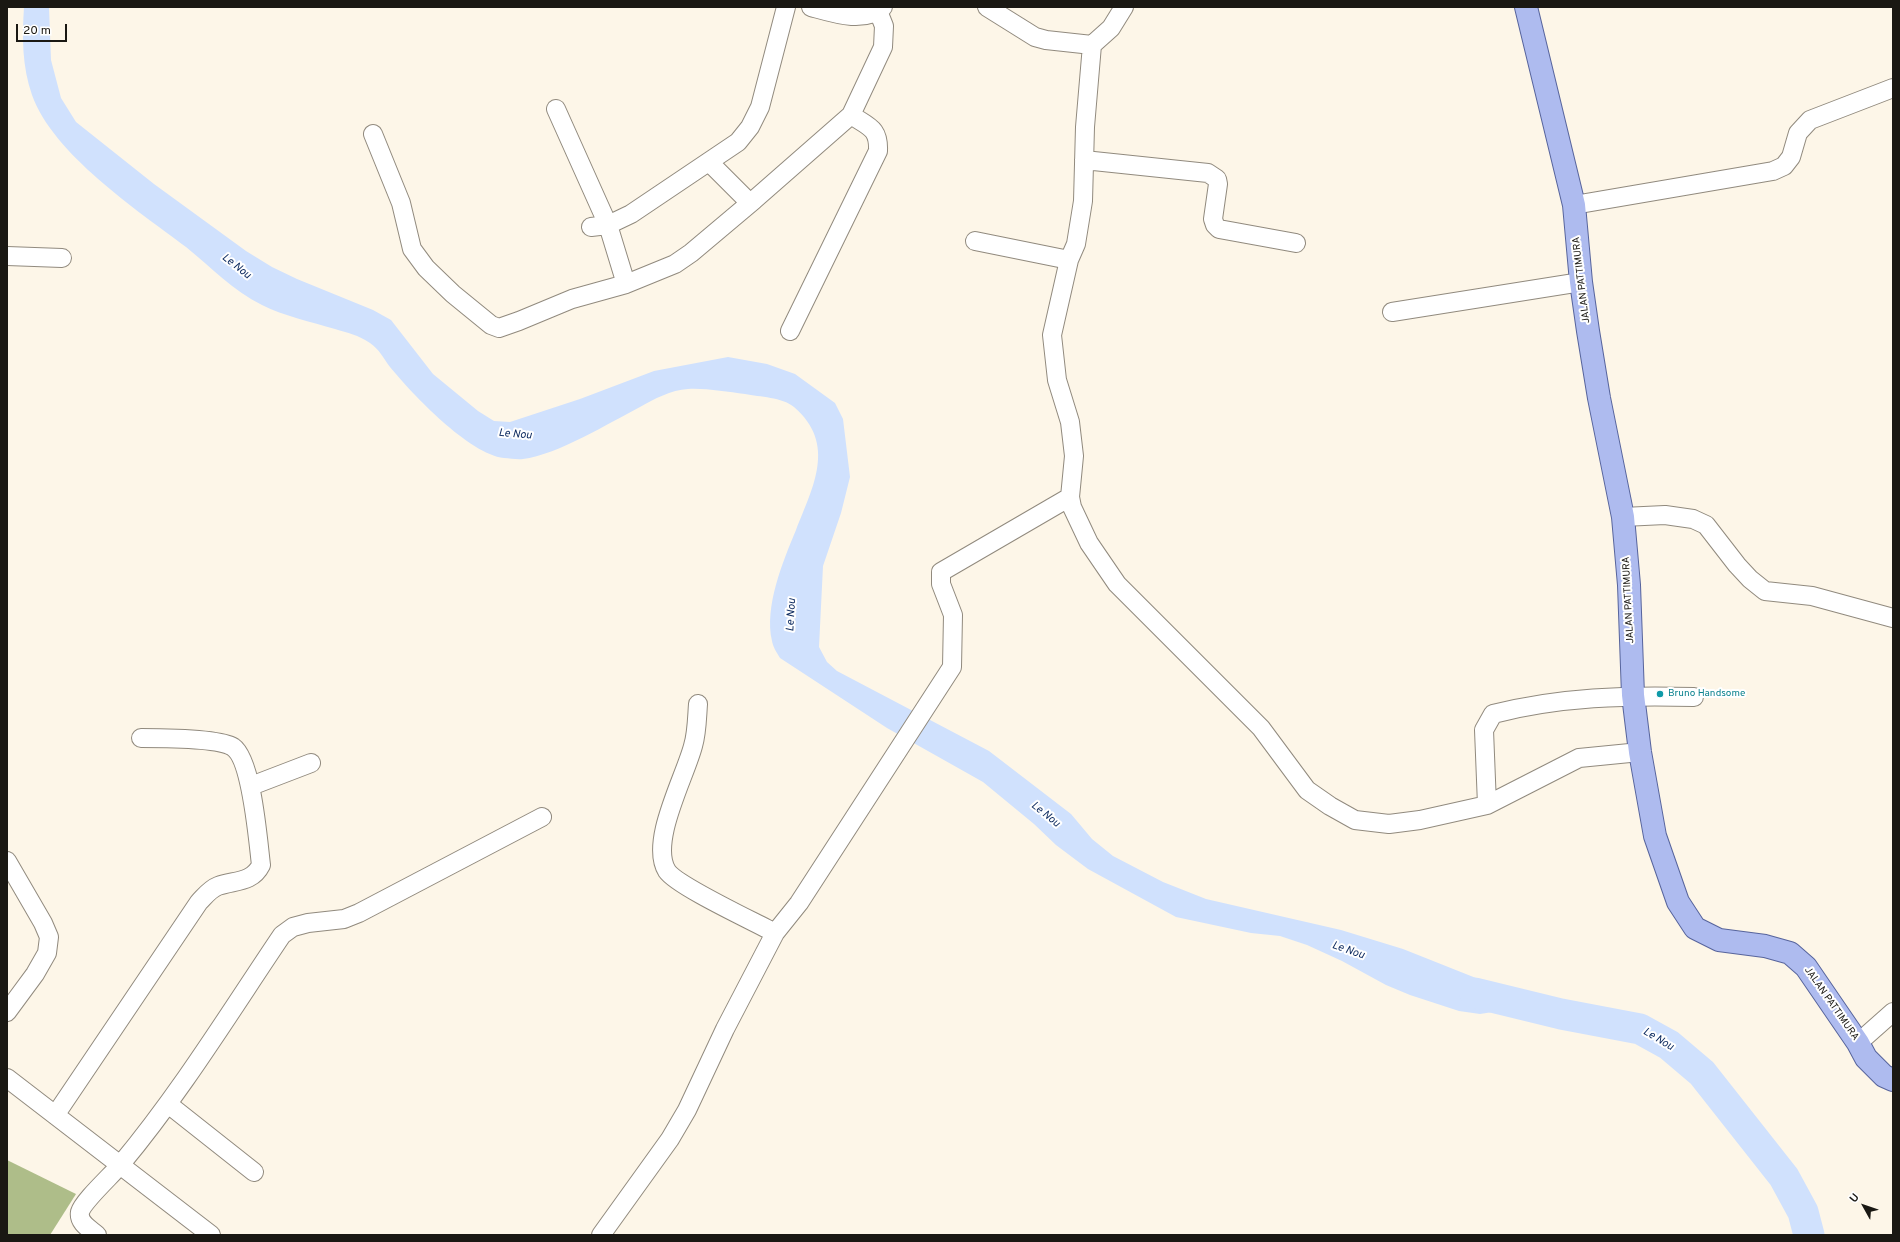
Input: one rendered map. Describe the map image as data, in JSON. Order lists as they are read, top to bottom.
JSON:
{
  "streets": {
    "main road": ["JALAN PATTIMURA"]
  },
  "water": ["Le Nou"],
  "places": ["Bruno Handsome"],
  "scale_bar": "20 m",
  "north": "top left"
}
